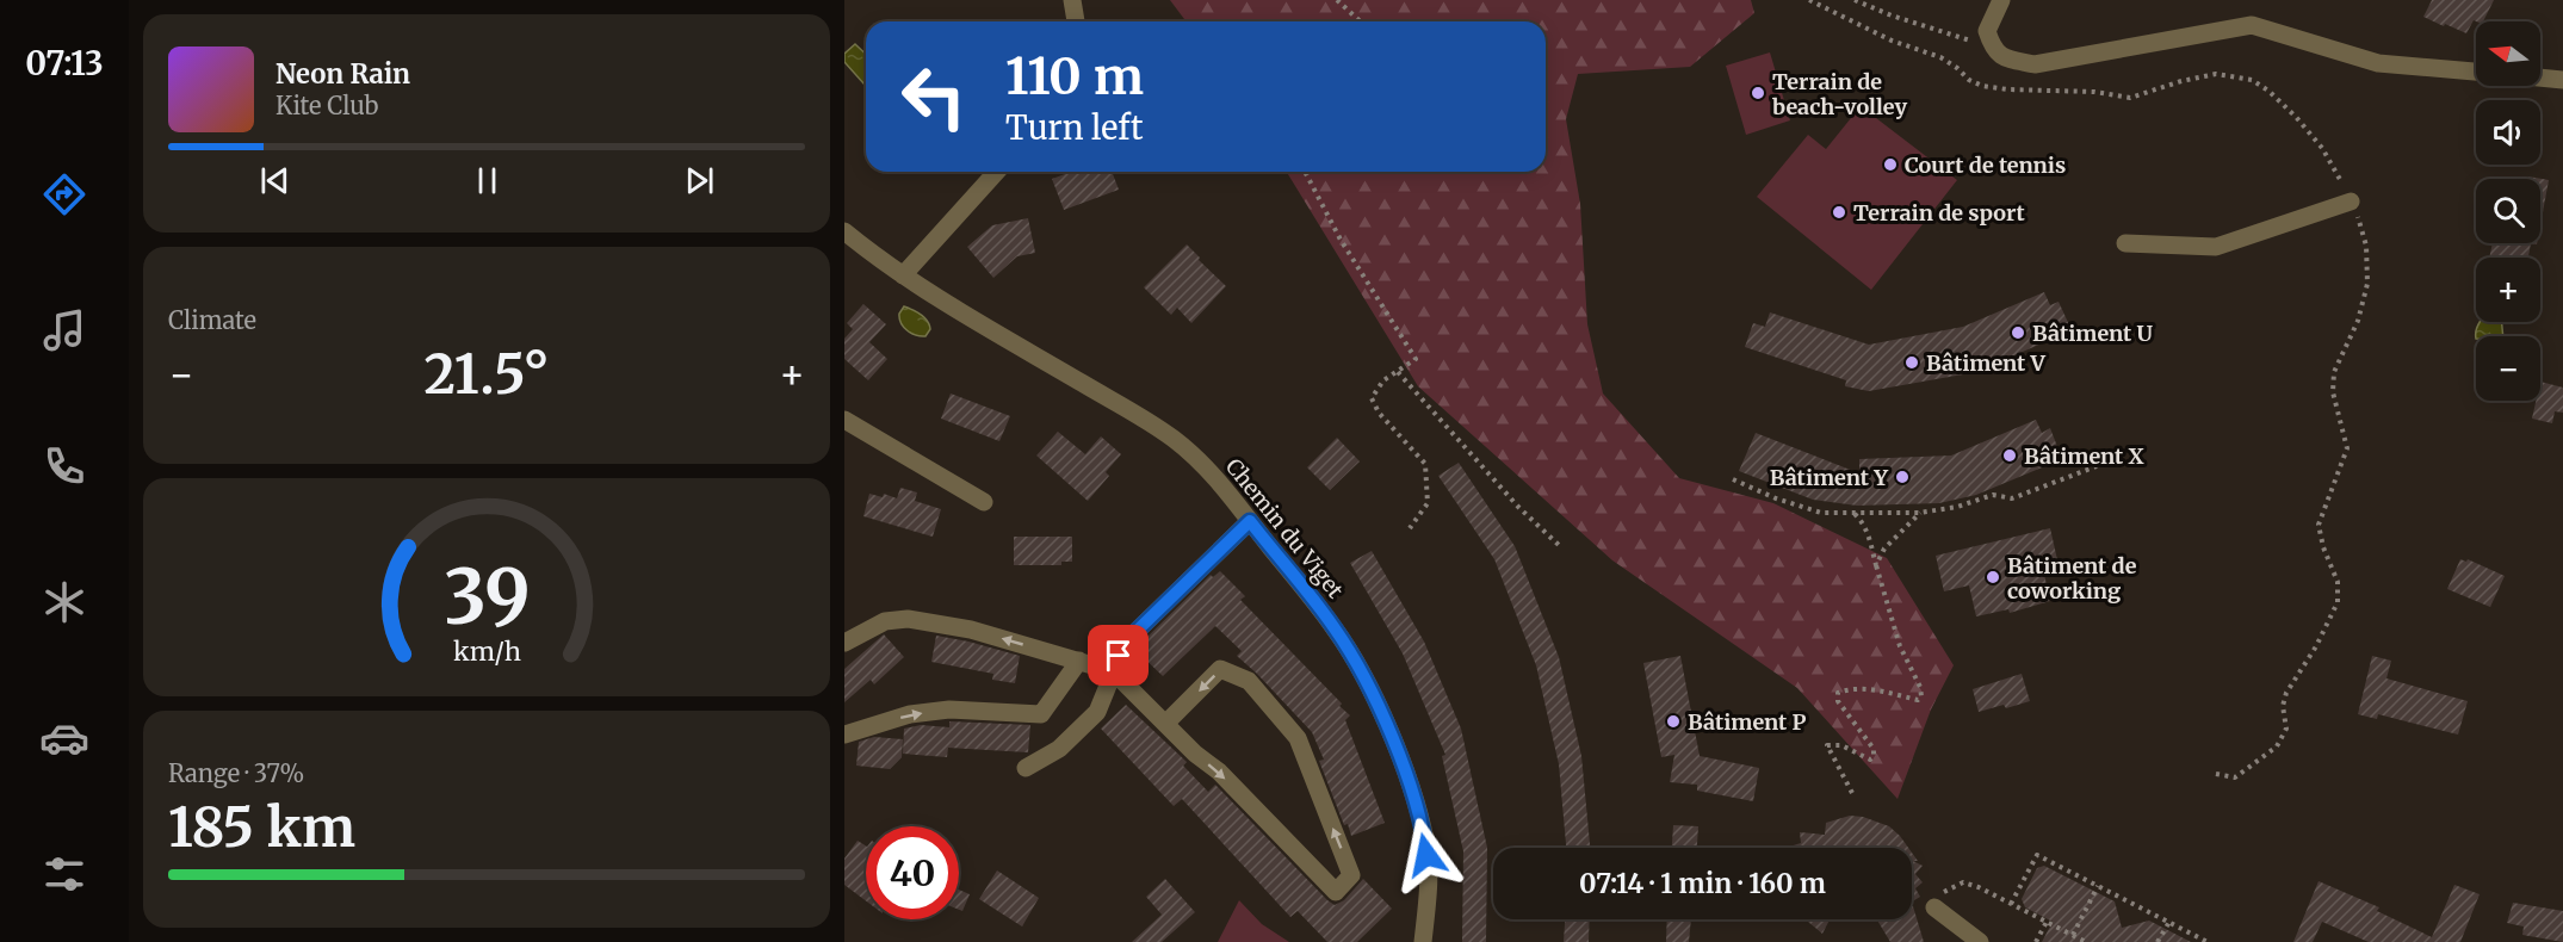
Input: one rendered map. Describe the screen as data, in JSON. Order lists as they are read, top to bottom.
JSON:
{
  "streets": {
    "street": ["Chemin du Viget"]
  },
  "places": [
    "Terrain de beach-volley",
    "Court de tennis",
    "Terrain de sport",
    "Bâtiment U",
    "Bâtiment V",
    "Bâtiment X",
    "Bâtiment Y",
    "Bâtiment de coworking",
    "Bâtiment P"
  ],
  "north": "left",
  "page": {
    "tabs": "07:13",
    "map_buttons": ["+", "−"],
    "turn": ["110 m", "Turn left"],
    "song": ["Neon Rain", "Kite Club"],
    "tile": [
      "Climate",
      ["Range · 37%", "185 km"]
    ],
    "heat": ["−", "21.5°", "+"],
    "limit": "40",
    "trip": "07:14 · 1 min · 160 m",
    "gauge": ["39", "km/h"]
  }
}
